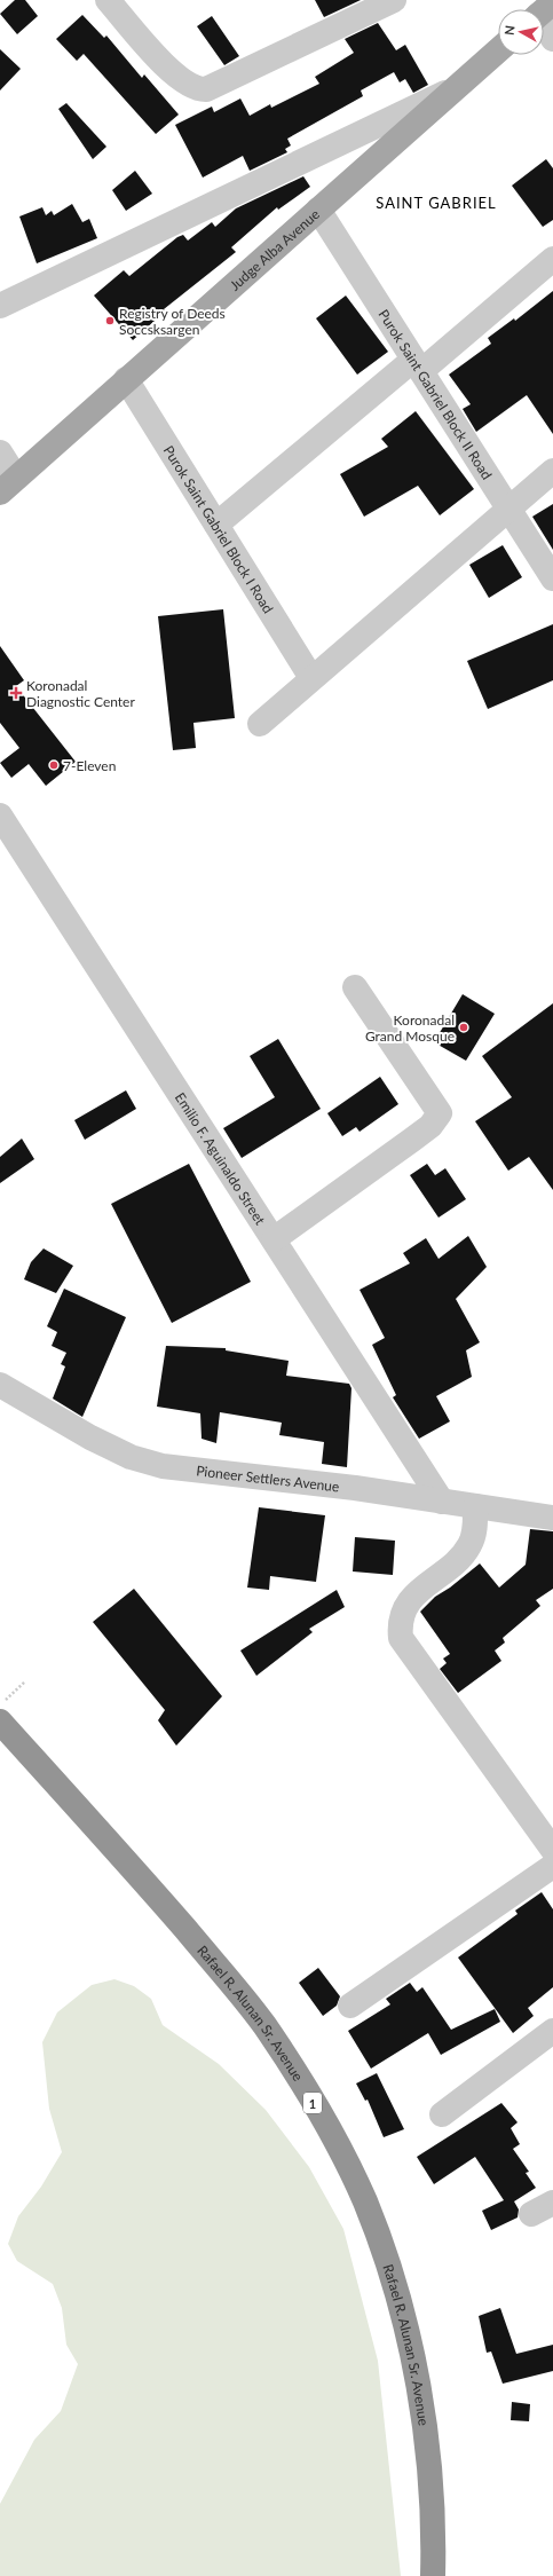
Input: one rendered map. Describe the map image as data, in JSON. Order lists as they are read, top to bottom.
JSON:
{
  "streets": {
    "highway": ["Rafael R. Alunan Sr. Avenue", "1"],
    "main road": ["Judge Alba Avenue"],
    "street": [
      "Purok Saint Gabriel Block II Road",
      "Purok Saint Gabriel Block I Road",
      "Emilio F. Aguinaldo Street",
      "Pioneer Settlers Avenue"
    ]
  },
  "crossings": [
    ["Judge Alba Avenue", "Purok Saint Gabriel Block II Road"],
    ["Judge Alba Avenue", "Purok Saint Gabriel Block I Road"],
    ["Emilio F. Aguinaldo Street", "Pioneer Settlers Avenue"]
  ],
  "districts": ["SAINT GABRIEL"],
  "places": {
    "other": ["Registry of Deeds Soccsksargen", "7-Eleven", "Koronadal Grand Mosque"],
    "health": ["Koronadal Diagnostic Center"]
  },
  "north": "left"
}
